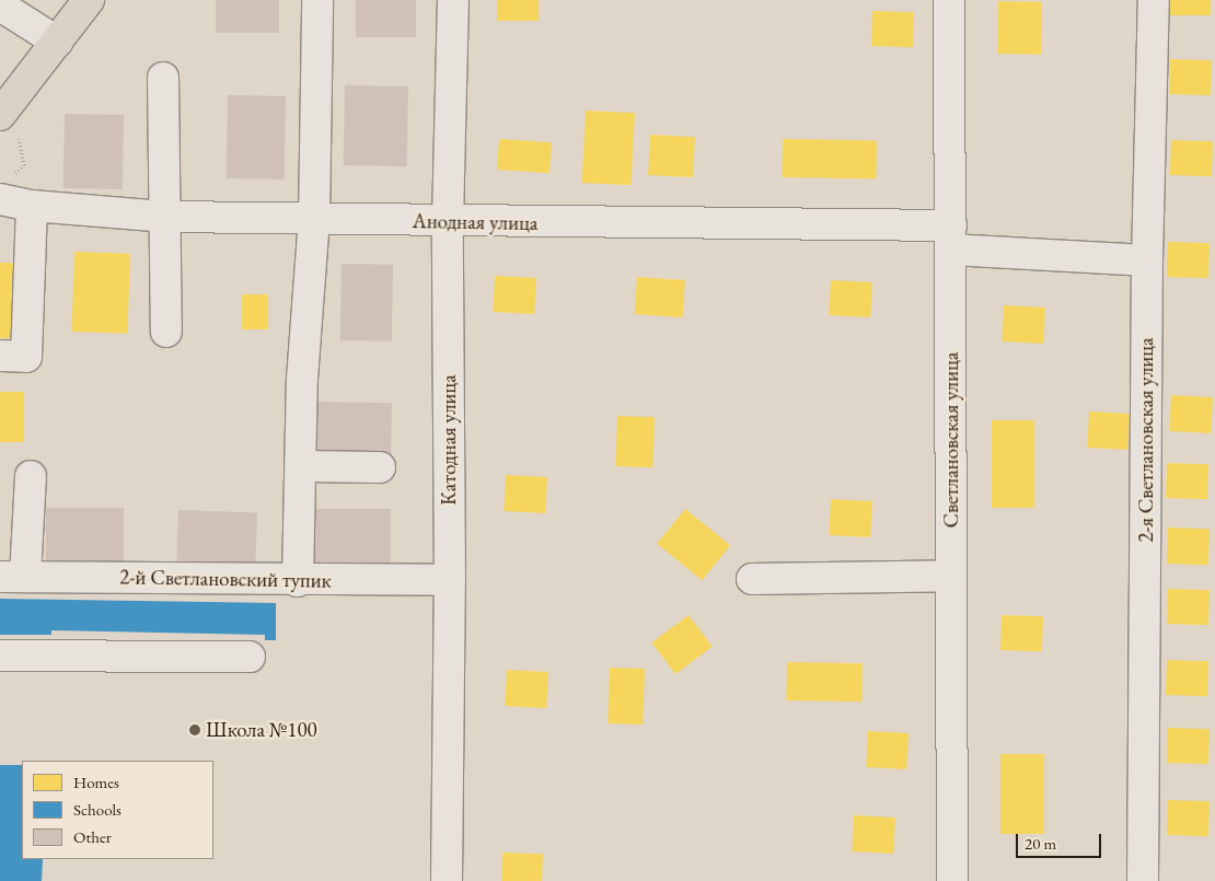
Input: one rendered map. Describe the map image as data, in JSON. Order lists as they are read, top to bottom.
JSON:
{
  "streets": {
    "street": [
      "Анодная улица",
      "Катодная улица",
      "Светлановская улица",
      "2-я Светлановская улица",
      "2-й Светлановский тупик"
    ]
  },
  "crossings": [
    ["Анодная улица", "Катодная улица"],
    ["Анодная улица", "Светлановская улица"],
    ["Анодная улица", "2-я Светлановская улица"],
    ["Катодная улица", "2-й Светлановский тупик"]
  ],
  "places": ["Школа №100"],
  "legend": ["Homes", "Schools", "Other"],
  "scale_bar": "20 m"
}
